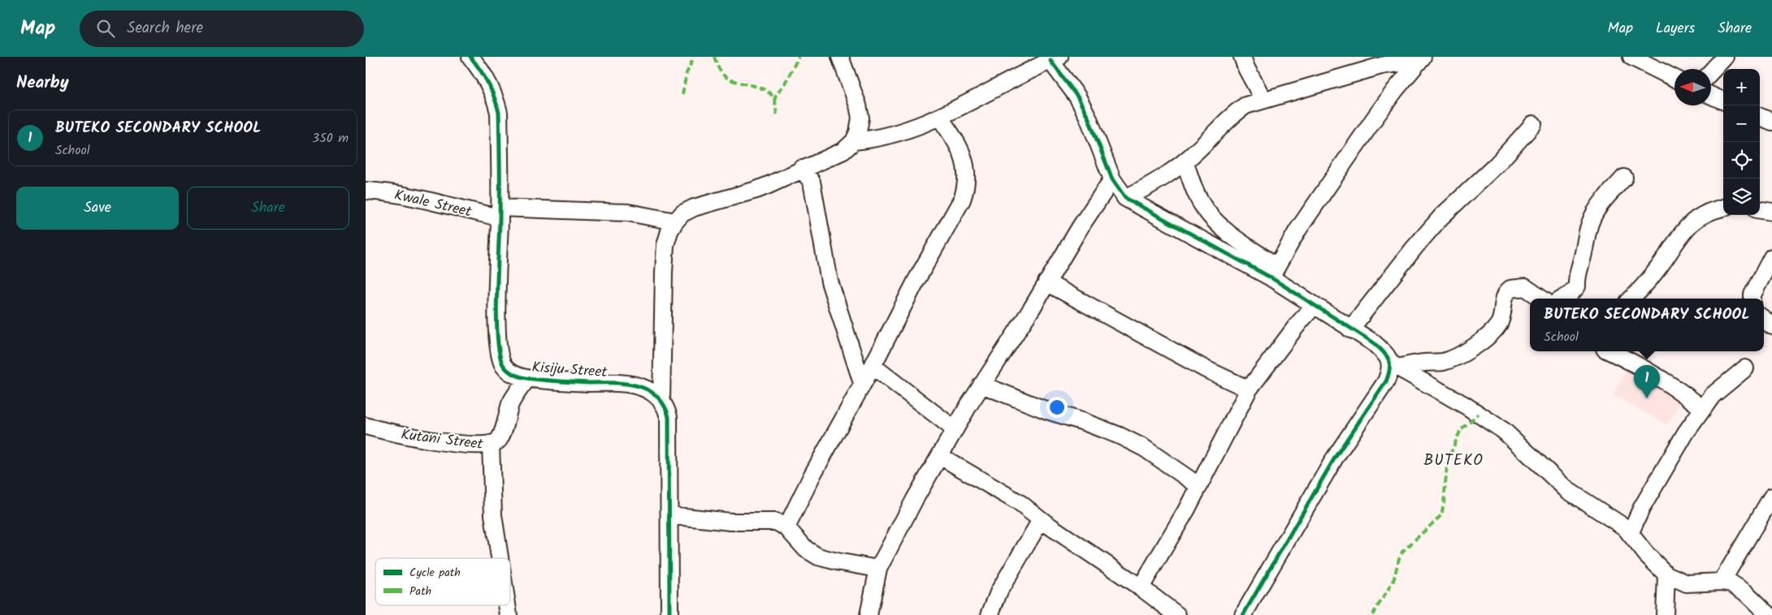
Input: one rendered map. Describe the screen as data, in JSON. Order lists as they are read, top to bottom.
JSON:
{
  "streets": {
    "street": ["Kwale Street", "Kisiju Street", "Kutani Street"]
  },
  "crossings": [
    ["Kwale Street", "Kisiju Street"],
    ["Kisiju Street", "Kutani Street"]
  ],
  "districts": ["BUTEKO"],
  "legend": ["Cycle path", "Path"],
  "north": "left",
  "page": {
    "header": "Map",
    "search": "Search here",
    "nav": ["Map", "Layers", "Share"],
    "heading": "Nearby",
    "map_buttons": ["+", "−"],
    "list": [
      {
        "mark": "1",
        "name": "BUTEKO SECONDARY SCHOOL",
        "note": "School",
        "value": "350 m"
      }
    ],
    "buttons": ["Save", "Share"],
    "popup": ["BUTEKO SECONDARY SCHOOL", "School"],
    "pins": "1"
  }
}
